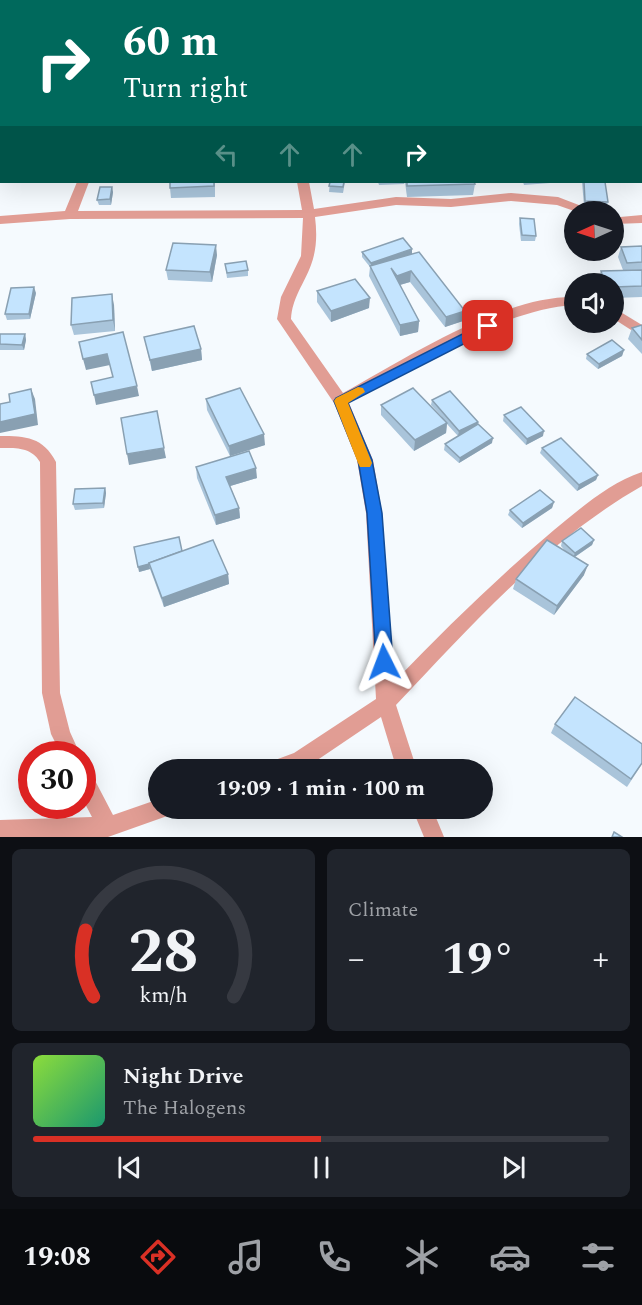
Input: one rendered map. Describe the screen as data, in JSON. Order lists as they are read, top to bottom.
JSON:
{
  "north": "left",
  "page": {
    "turn": ["60 m", "Turn right"],
    "limit": "30",
    "trip": "19:09 · 1 min · 100 m",
    "tile": "Climate",
    "heat": ["−", "19°", "+"],
    "song": ["Night Drive", "The Halogens"],
    "tabs": "19:08",
    "gauge": ["28", "km/h"]
  }
}
